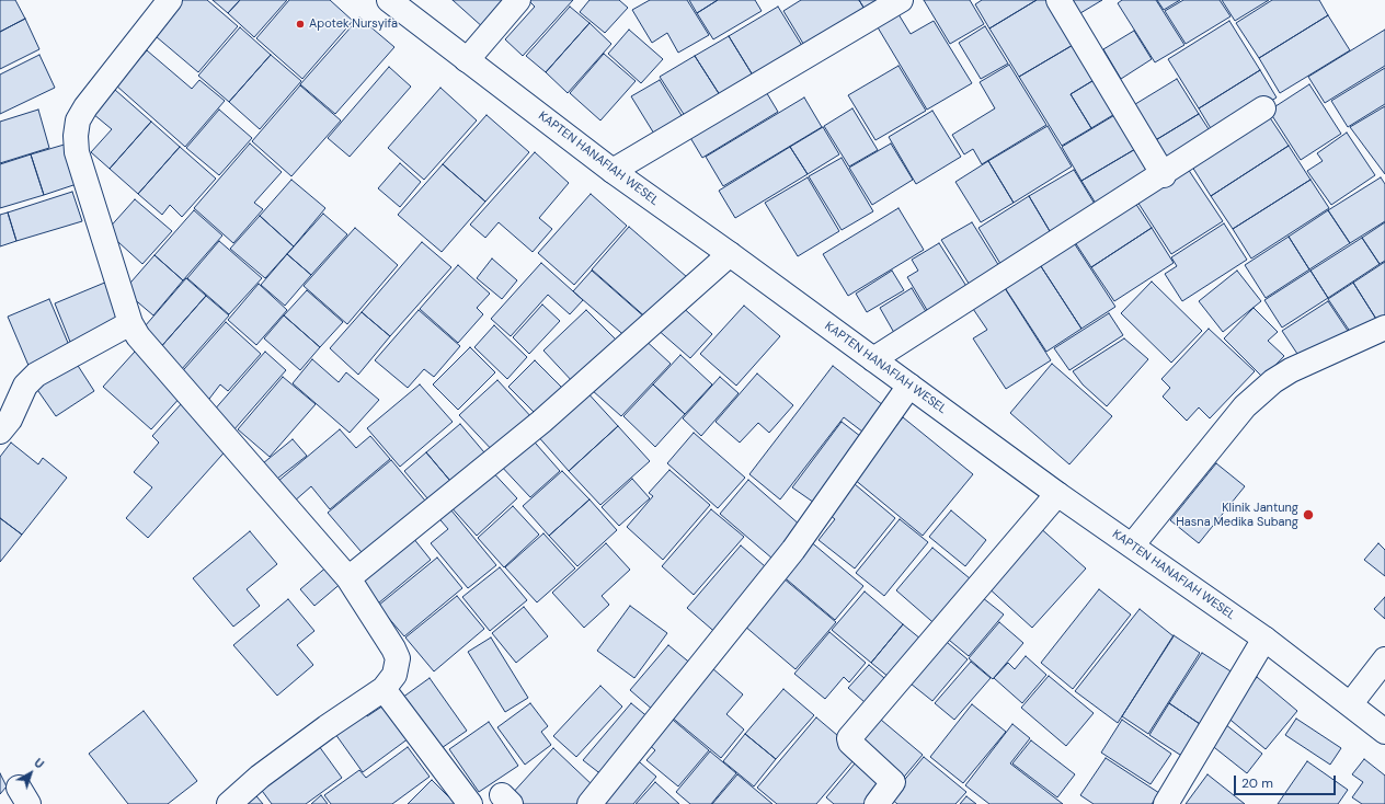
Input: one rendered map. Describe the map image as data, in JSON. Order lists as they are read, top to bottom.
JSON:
{
  "streets": {
    "street": ["KAPTEN HANAFIAH WESEL"]
  },
  "places": ["Apotek Nursyifa", "Klinik Jantung Hasna Medika Subang"],
  "scale_bar": "20 m",
  "north": "top right"
}
